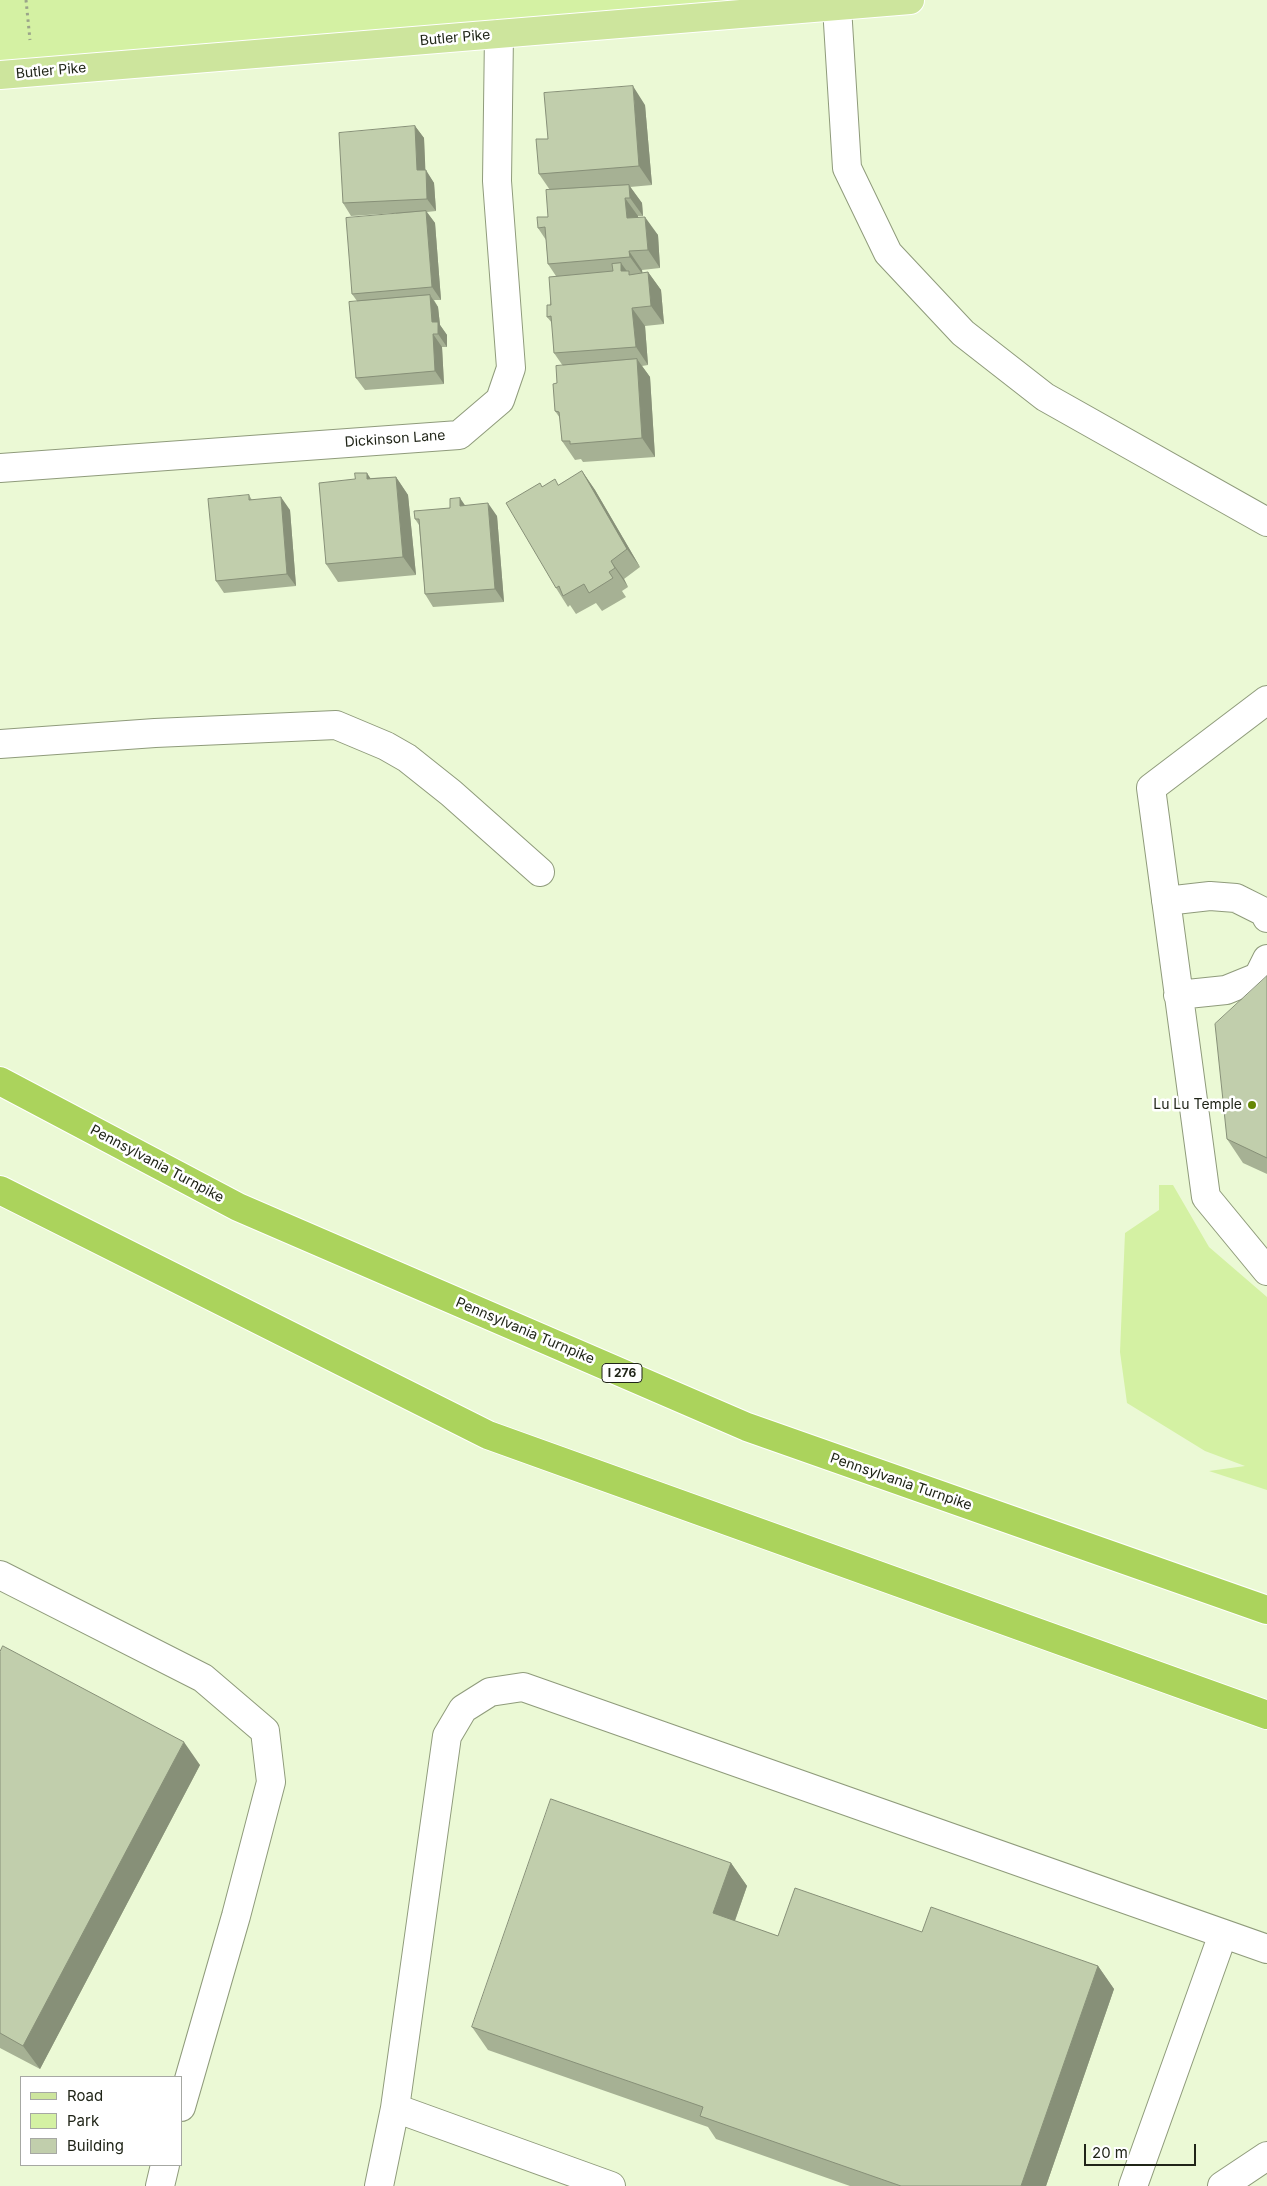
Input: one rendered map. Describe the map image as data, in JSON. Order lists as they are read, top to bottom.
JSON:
{
  "streets": {
    "highway": ["Pennsylvania Turnpike", "I 276"],
    "main road": ["Butler Pike"],
    "street": ["Dickinson Lane"]
  },
  "crossings": [
    ["Butler Pike", "Dickinson Lane"]
  ],
  "places": ["Lu Lu Temple"],
  "legend": ["Road", "Park", "Building"],
  "scale_bar": "20 m"
}
